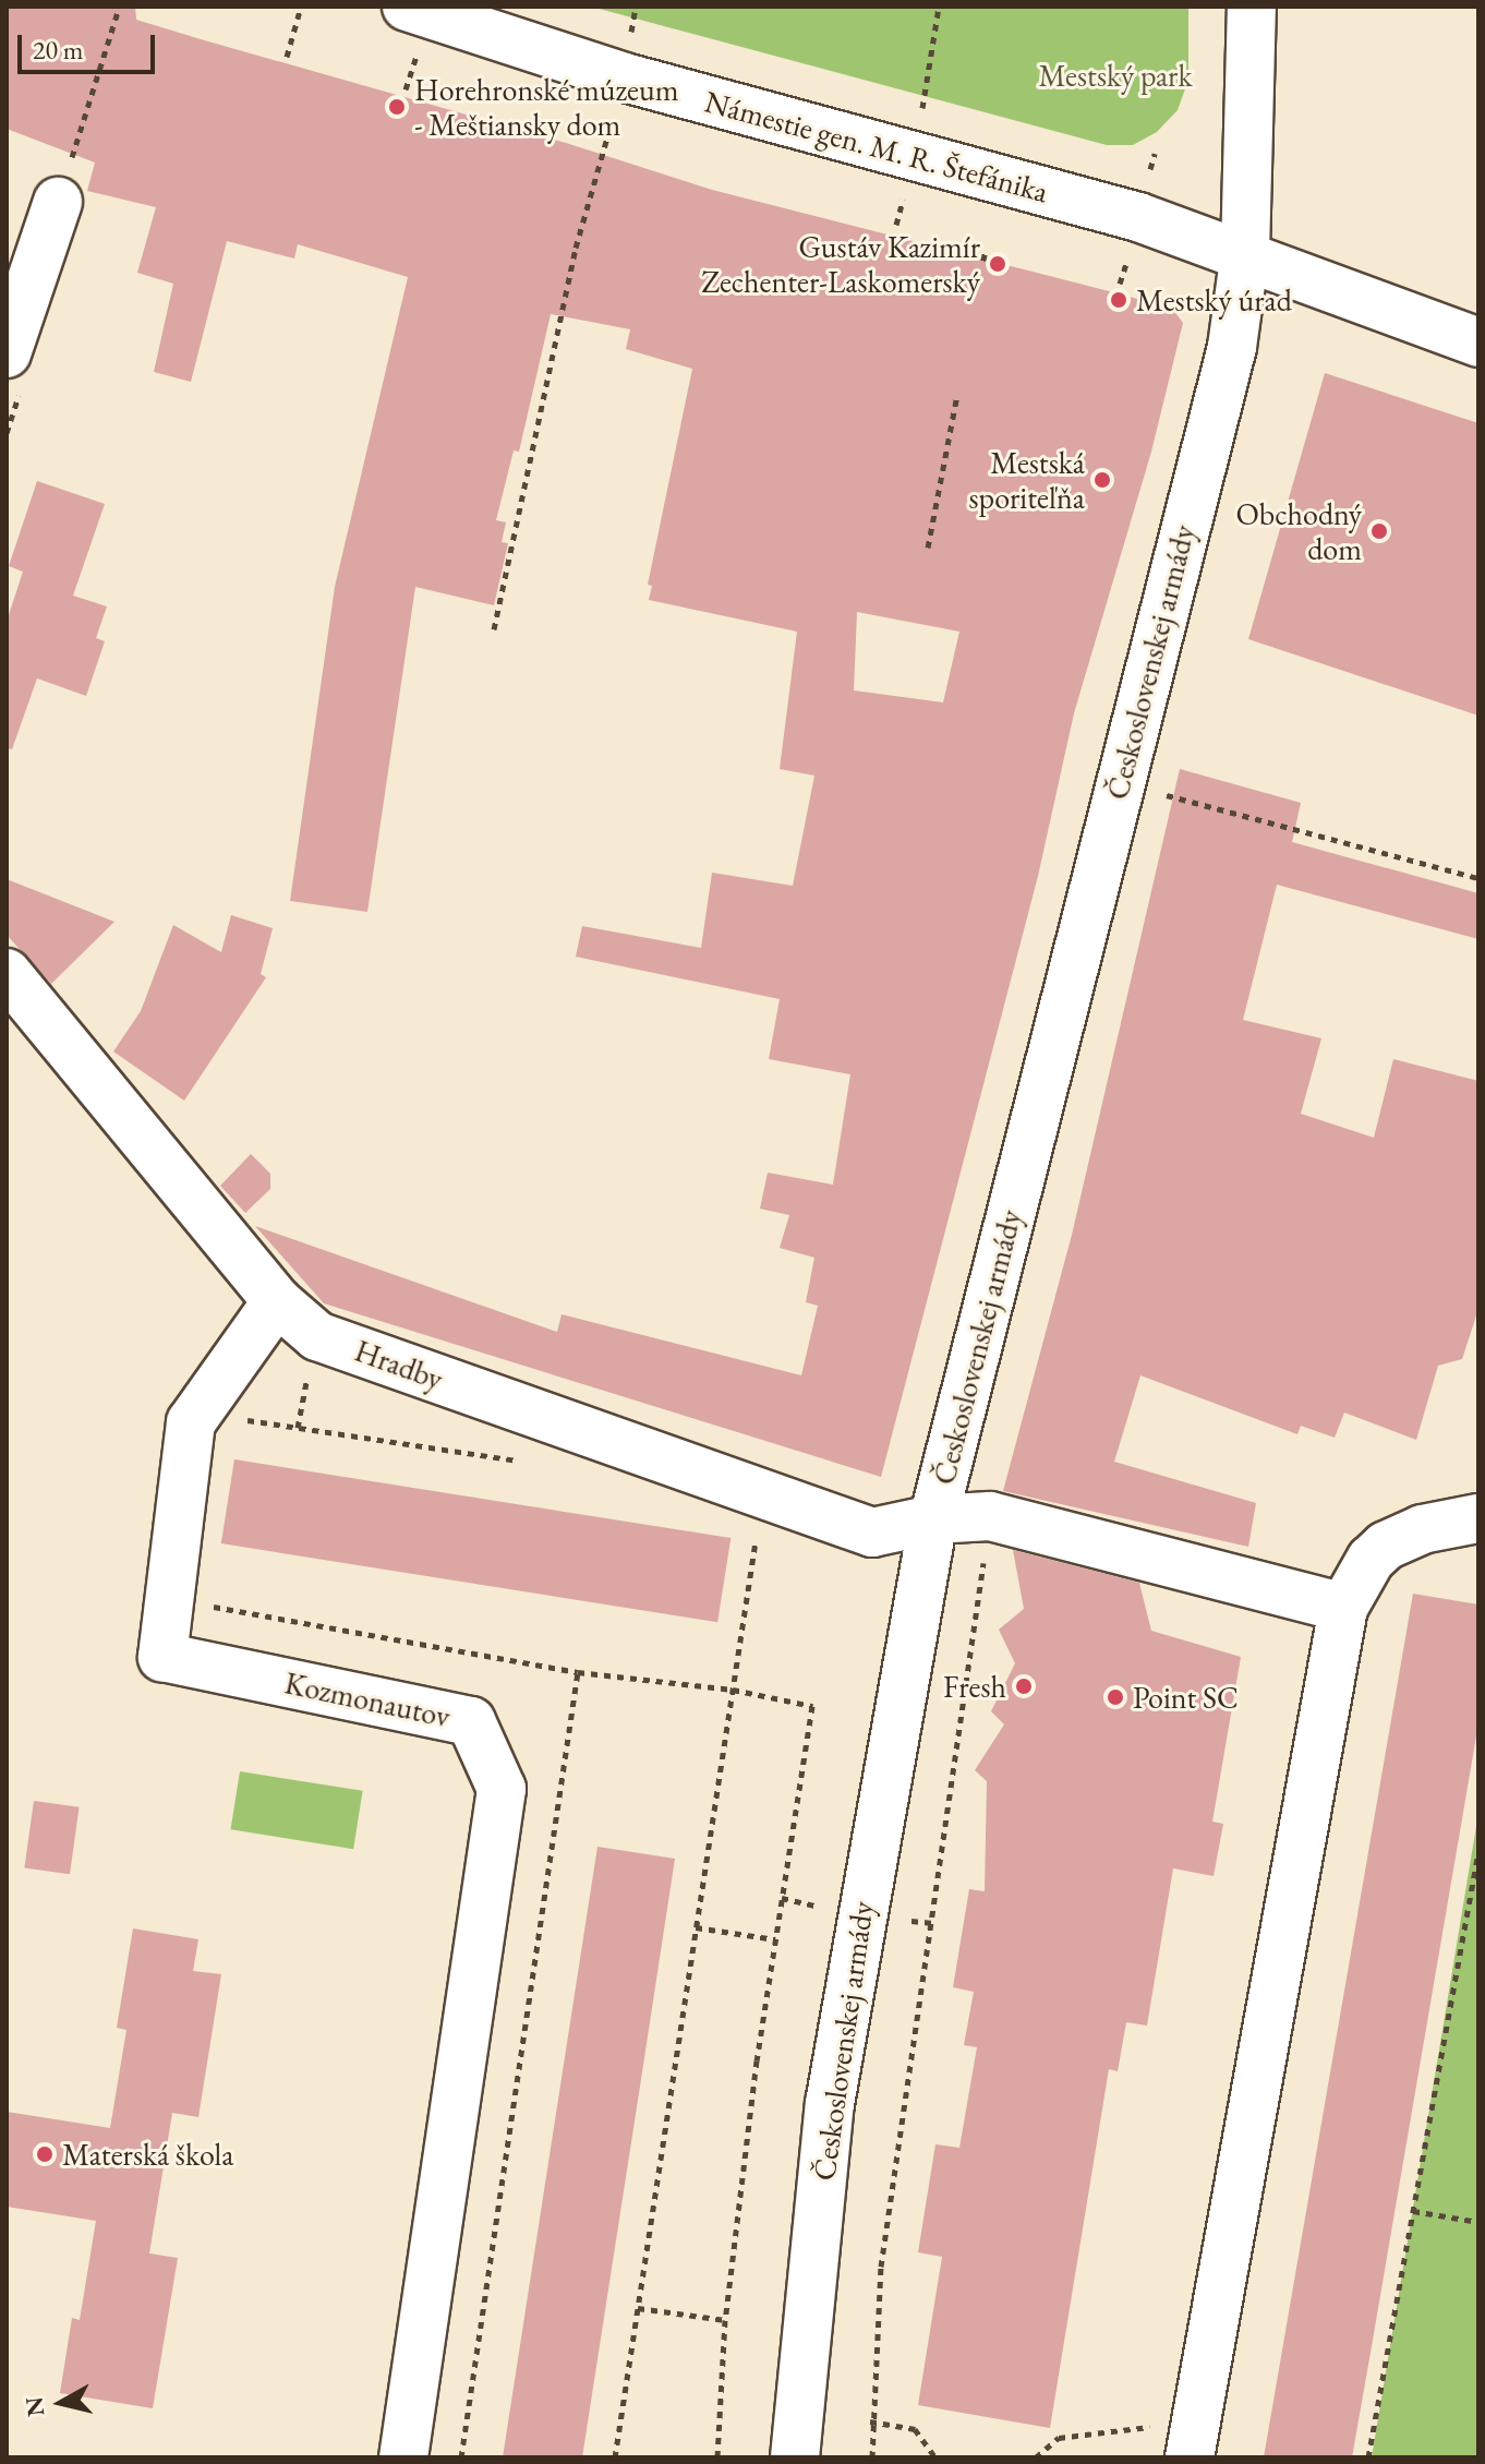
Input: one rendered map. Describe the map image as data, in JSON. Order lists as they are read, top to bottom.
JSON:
{
  "streets": {
    "street": [
      "Námestie gen. M. R. Štefánika",
      "Československej armády",
      "Hradby",
      "Kozmonautov"
    ]
  },
  "crossings": [
    ["Námestie gen. M. R. Štefánika", "Československej armády"],
    ["Československej armády", "Hradby"],
    ["Hradby", "Kozmonautov"]
  ],
  "parks": ["Mestský park"],
  "places": [
    "Horehronské múzeum - Meštiansky dom",
    "Gustáv Kazimír Zechenter-Laskomerský",
    "Mestský úrad",
    "Mestská sporiteľňa",
    "Obchodný dom",
    "Fresh",
    "Point SC",
    "Materská škola"
  ],
  "scale_bar": "20 m",
  "north": "left"
}
